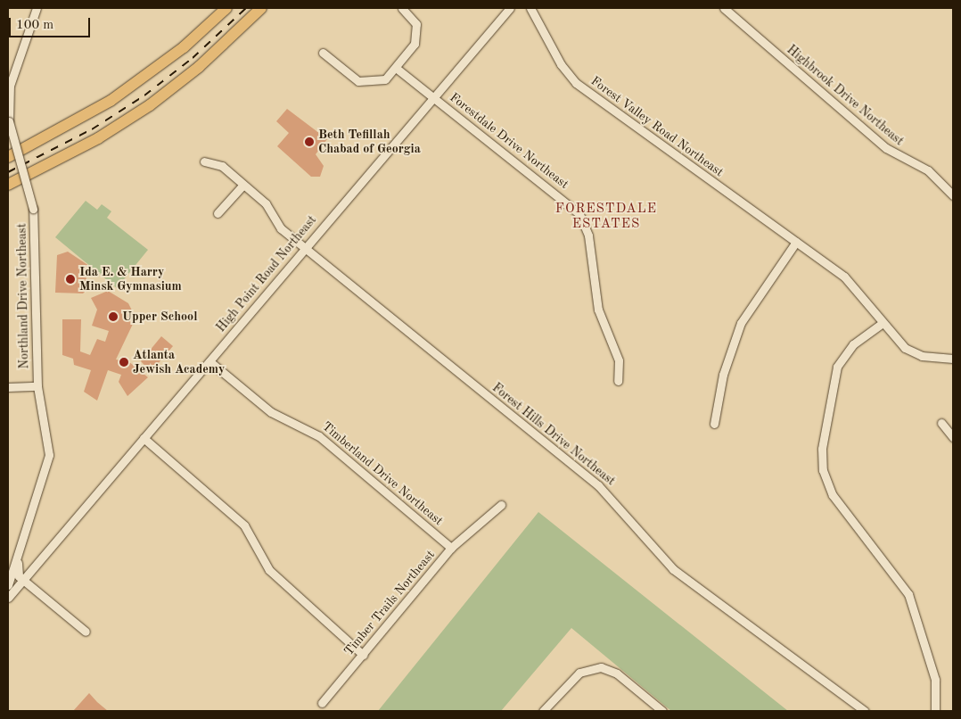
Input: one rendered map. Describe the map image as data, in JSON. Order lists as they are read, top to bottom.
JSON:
{
  "streets": {
    "street": [
      "Highbrook Drive Northeast",
      "Forest Valley Road Northeast",
      "Forestdale Drive Northeast",
      "High Point Road Northeast",
      "Northland Drive Northeast",
      "Forest Hills Drive Northeast",
      "Timberland Drive Northeast",
      "Timber Trails Northeast"
    ]
  },
  "crossings": [
    ["Forestdale Drive Northeast", "High Point Road Northeast"],
    ["High Point Road Northeast", "Forest Hills Drive Northeast"],
    ["High Point Road Northeast", "Timberland Drive Northeast"],
    ["Timberland Drive Northeast", "Timber Trails Northeast"]
  ],
  "districts": ["FORESTDALE ESTATES"],
  "places": [
    "Beth Tefillah Chabad of Georgia",
    "Ida E. & Harry Minsk Gymnasium",
    "Upper School",
    "Atlanta Jewish Academy"
  ],
  "scale_bar": "100 m"
}
